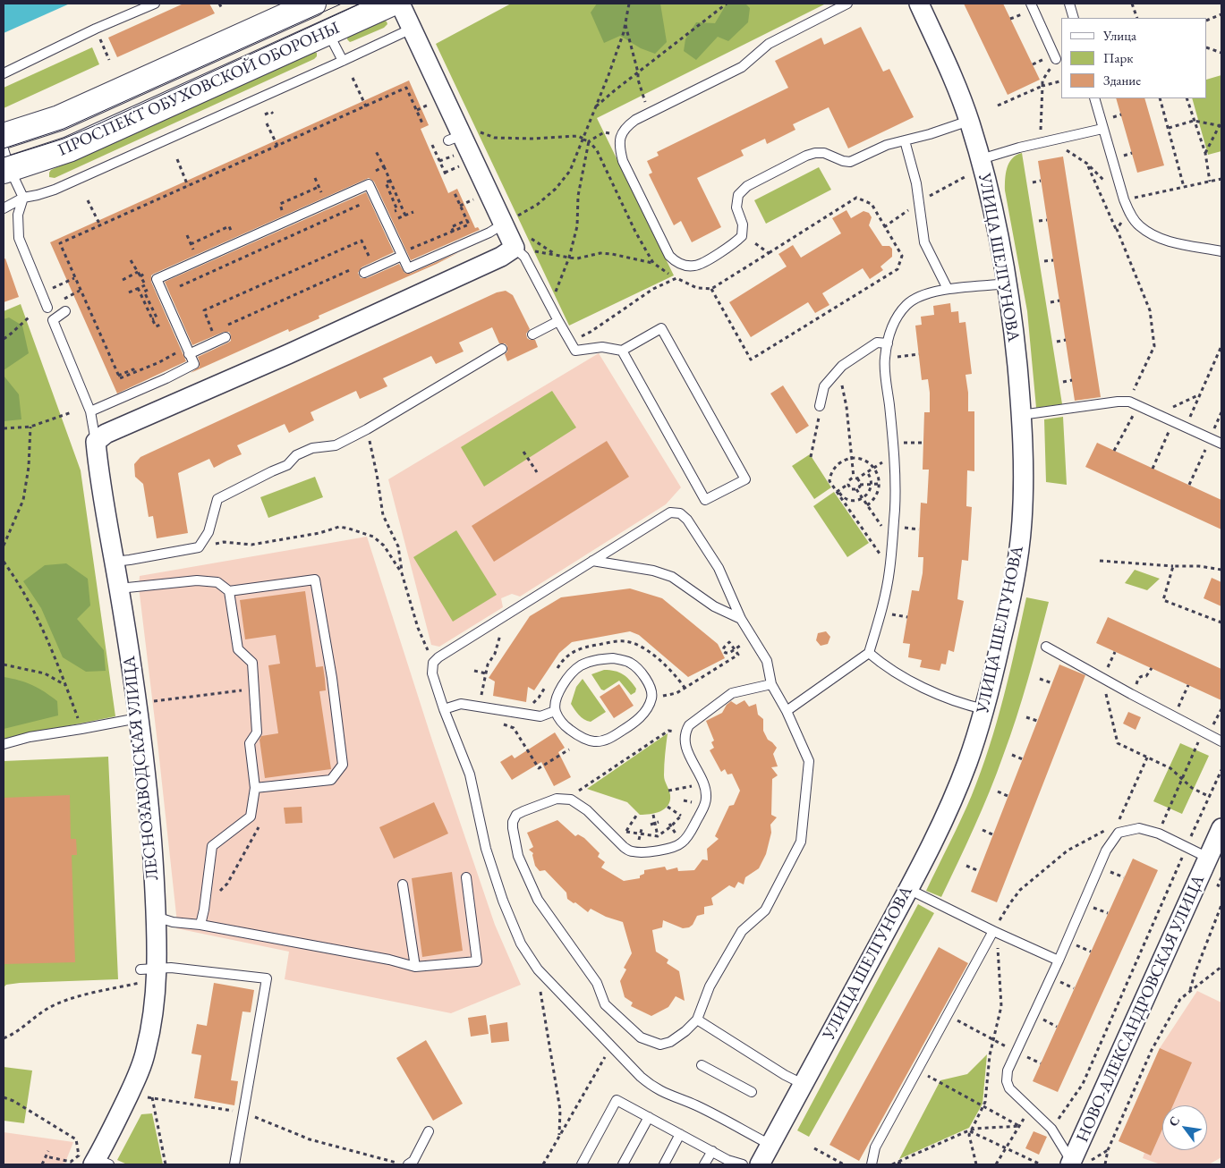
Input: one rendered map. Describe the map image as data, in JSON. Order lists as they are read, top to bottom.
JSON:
{
  "streets": {
    "main road": ["ПРОСПЕКТ ОБУХОВСКОЙ ОБОРОНЫ"],
    "street": ["УЛИЦА ШЕЛГУНОВА", "ЛЕСНОЗАВОДСКАЯ УЛИЦА", "НОВО-АЛЕКСАНДРОВСКАЯ УЛИЦА"]
  },
  "legend": ["Улица", "Парк", "Здание"],
  "north": "top left"
}
